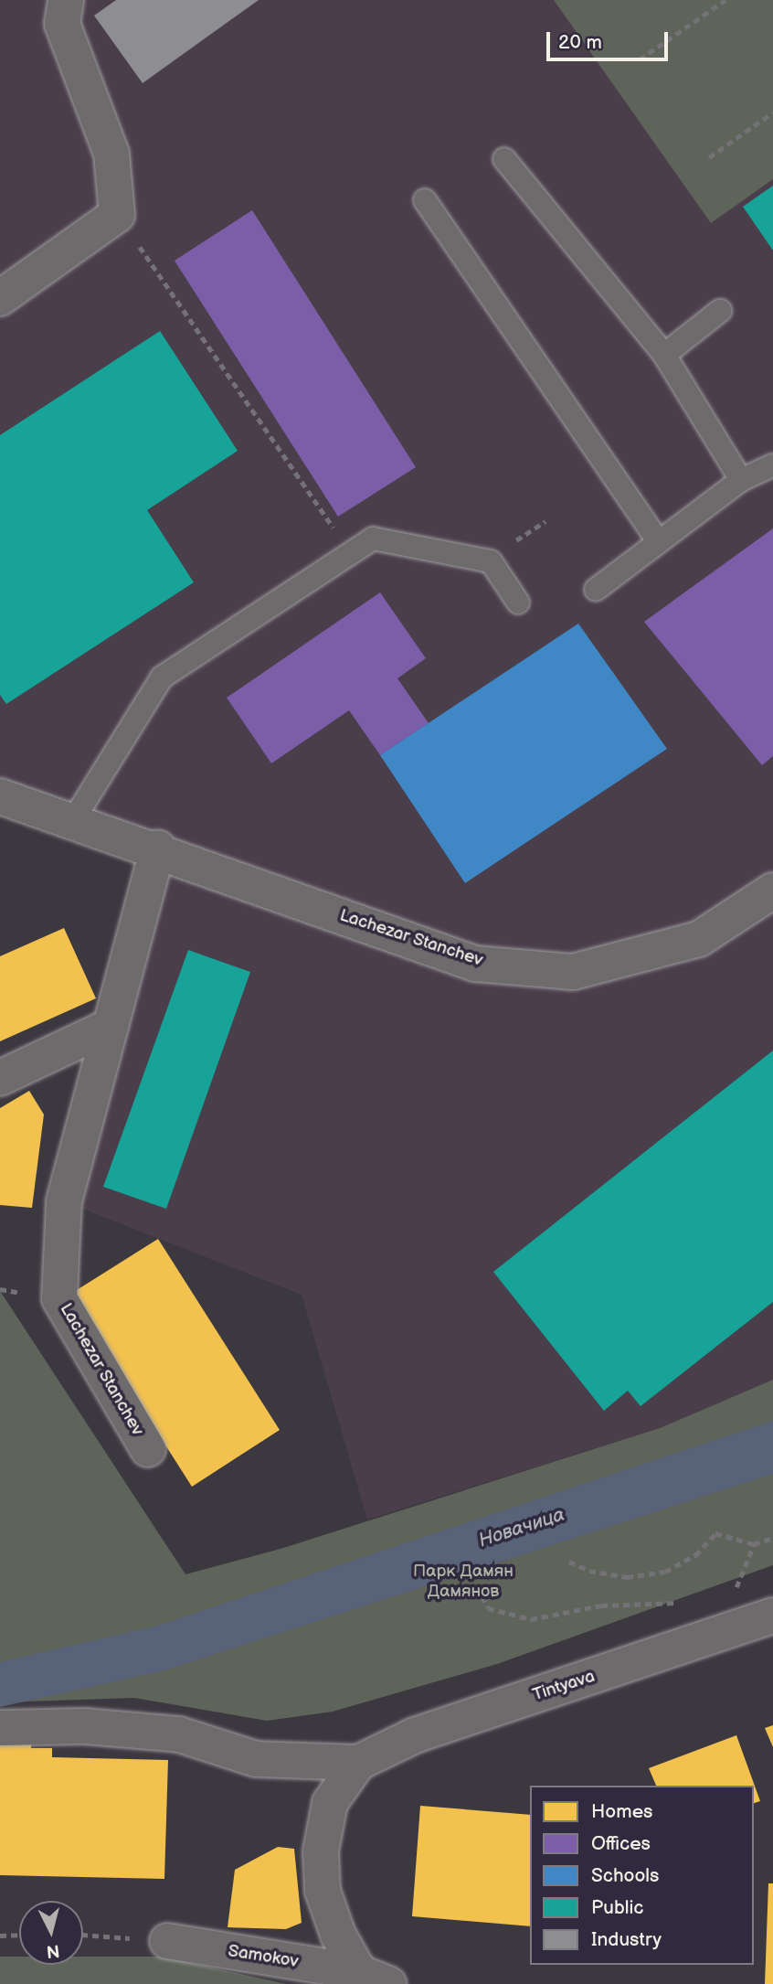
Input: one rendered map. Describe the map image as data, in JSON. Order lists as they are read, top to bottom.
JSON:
{
  "streets": {
    "street": ["Lachezar Stanchev", "Tintyava", "Samokov"]
  },
  "crossings": [
    ["Tintyava", "Samokov"]
  ],
  "water": ["Новачица"],
  "parks": ["Парк Дамян Дамянов"],
  "legend": [
    "Homes",
    "Offices",
    "Schools",
    "Public",
    "Industry"
  ],
  "scale_bar": "20 m",
  "north": "bottom"
}
